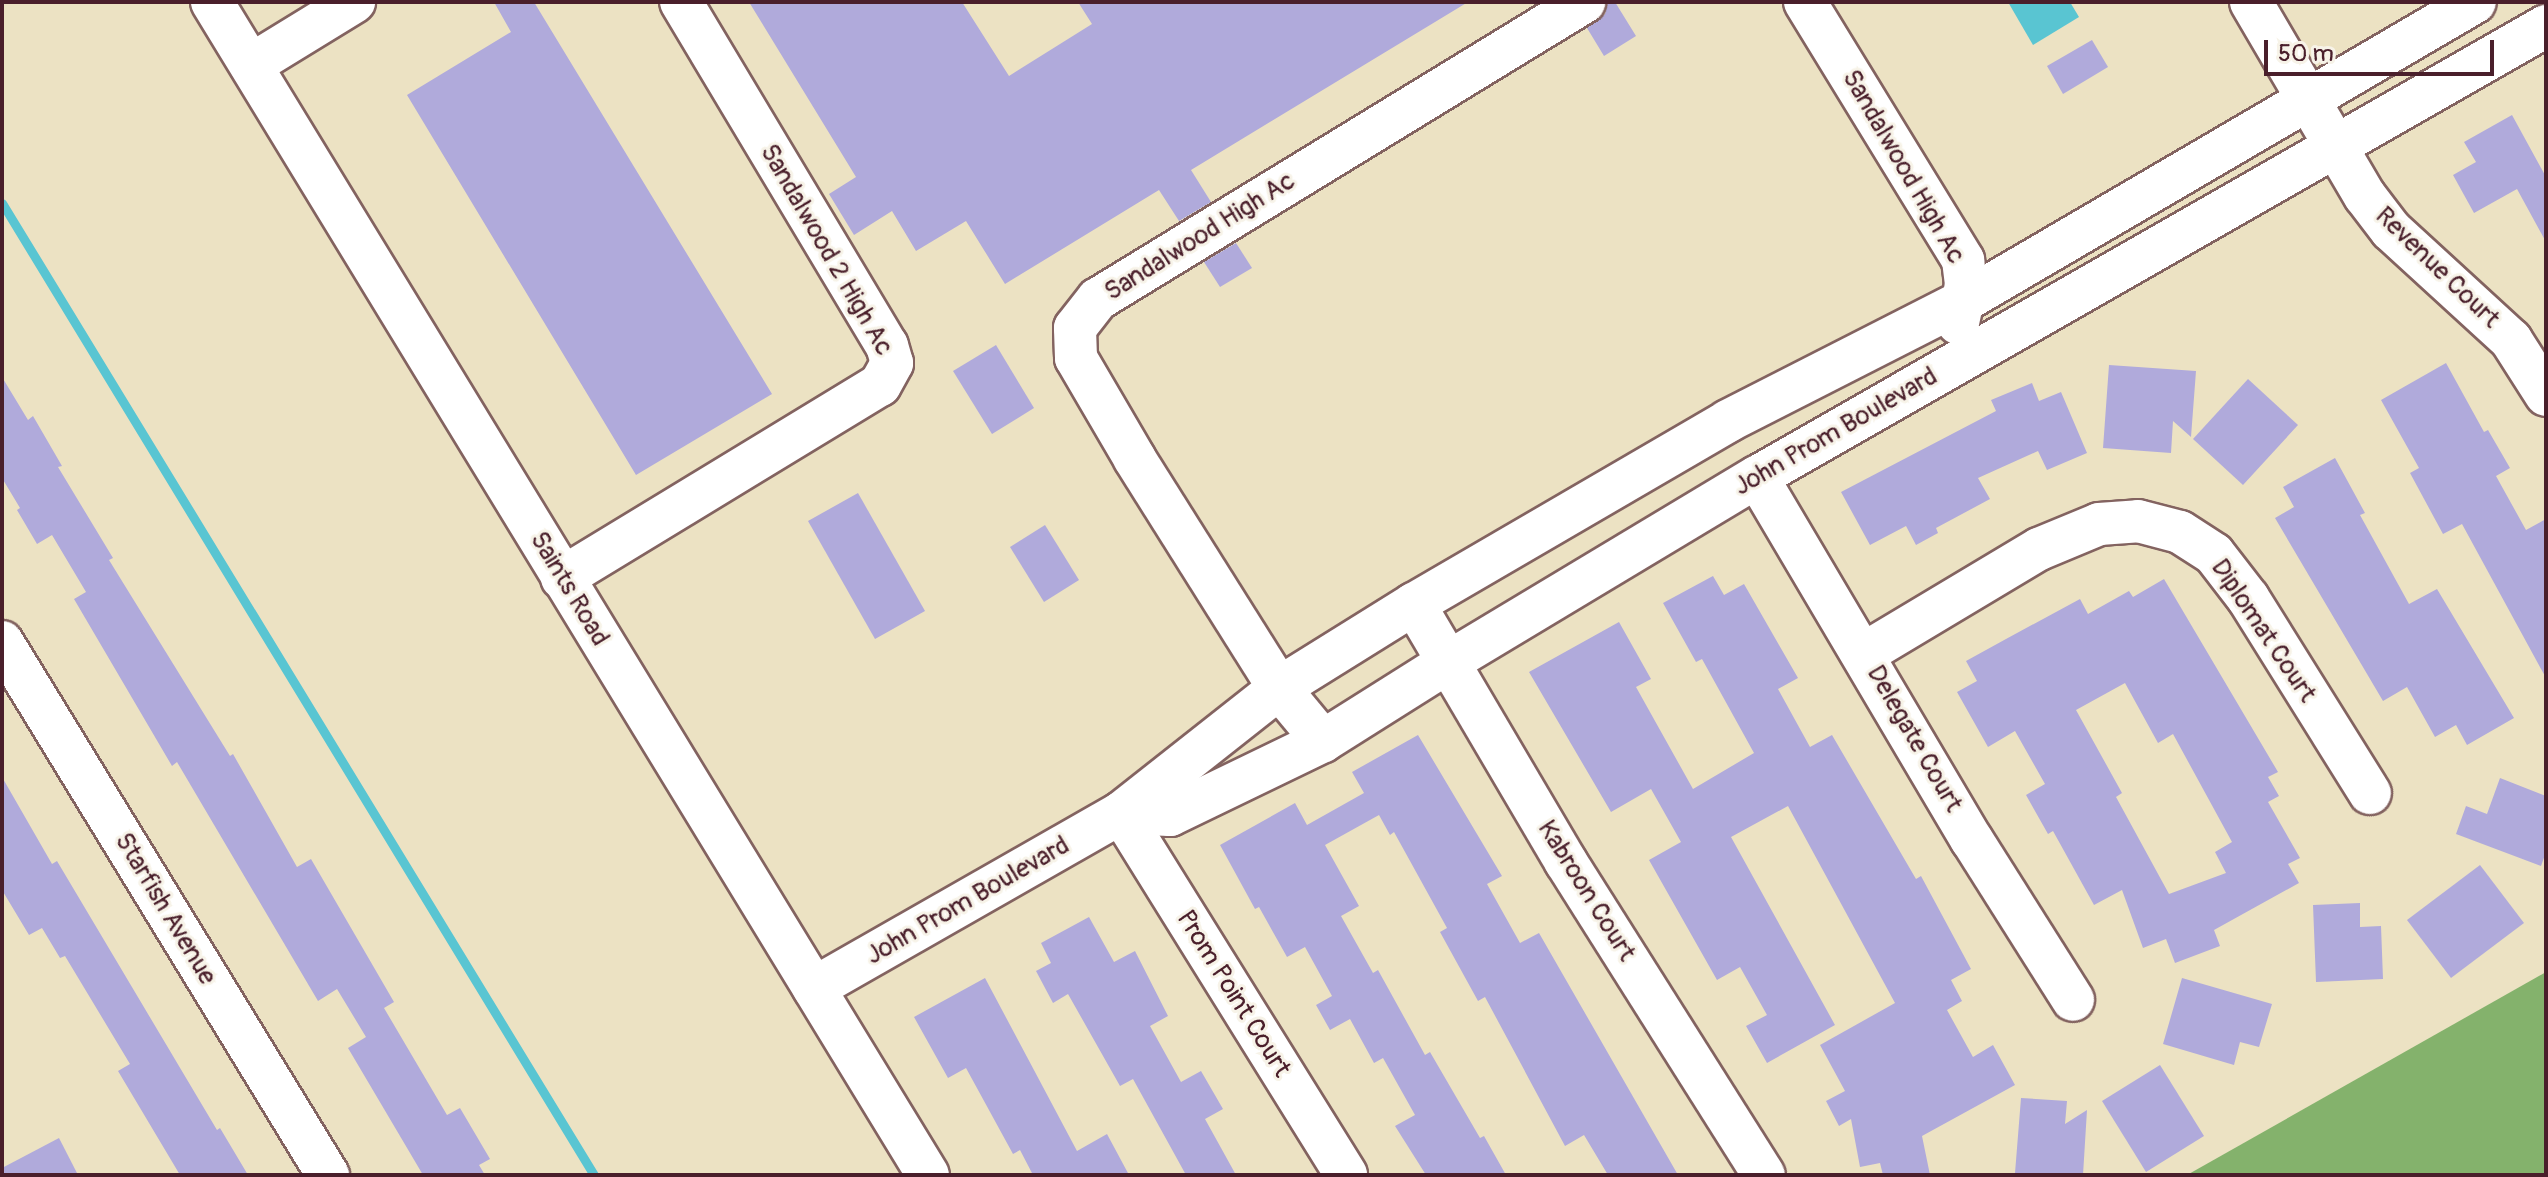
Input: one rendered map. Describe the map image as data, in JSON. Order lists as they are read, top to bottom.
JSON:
{
  "streets": {
    "street": [
      "Sandalwood High Ac",
      "Sandalwood 2 High Ac",
      "Revenue Court",
      "John Prom Boulevard",
      "Saints Road",
      "Diplomat Court",
      "Delegate Court",
      "Kabroon Court",
      "Starfish Avenue",
      "Prom Point Court"
    ]
  },
  "crossings": [
    ["Sandalwood High Ac", "John Prom Boulevard"],
    ["Sandalwood 2 High Ac", "Saints Road"],
    ["Revenue Court", "John Prom Boulevard"],
    ["John Prom Boulevard", "Saints Road"],
    ["John Prom Boulevard", "Delegate Court"],
    ["John Prom Boulevard", "Kabroon Court"],
    ["John Prom Boulevard", "Prom Point Court"],
    ["Diplomat Court", "Delegate Court"]
  ],
  "scale_bar": "50 m"
}
